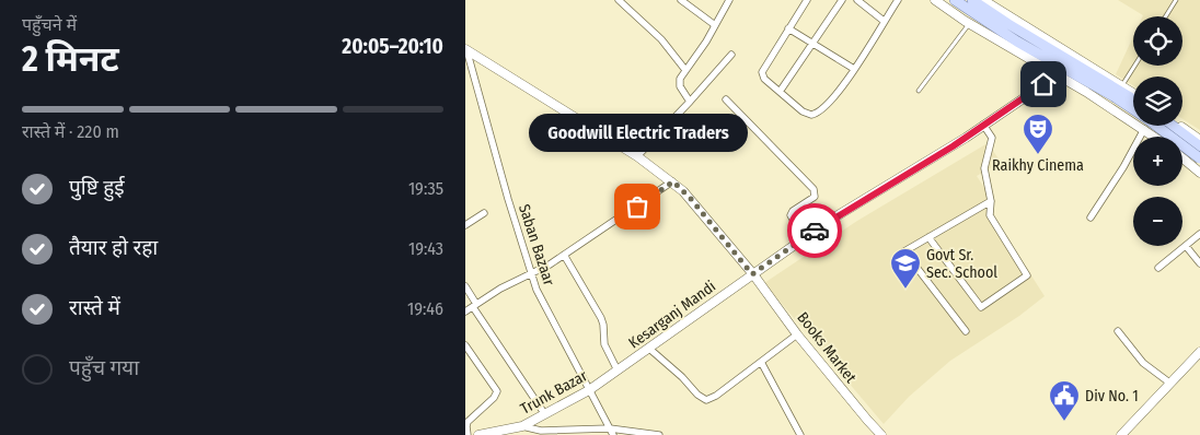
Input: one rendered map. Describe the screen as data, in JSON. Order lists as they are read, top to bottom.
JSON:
{
  "streets": {
    "street": [
      "Saban Bazaar",
      "Kesarganj Mandi",
      "Books Market",
      "Trunk Bazar"
    ]
  },
  "crossings": [
    ["Saban Bazaar", "Books Market"],
    ["Saban Bazaar", "Trunk Bazar"],
    ["Kesarganj Mandi", "Books Market"],
    ["Kesarganj Mandi", "Trunk Bazar"]
  ],
  "places": {
    "theatre": ["Raikhy Cinema"],
    "other": ["Goodwill Electric Traders"],
    "school or university": ["Govt Sr. Sec. School"],
    "public building": ["Div No. 1"]
  },
  "page": {
    "heading": ["2 मिनट", "पहुँचने में", "20:05–20:10"],
    "map_buttons": ["+", "−"],
    "bar": "रास्ते में · 220 m",
    "bubble": "Goodwill Electric Traders",
    "list": [
      ["पुष्टि हुई", "19:35"],
      ["तैयार हो रहा", "19:43"],
      ["रास्ते में", "19:46"],
      "पहुँच गया"
    ]
  }
}
